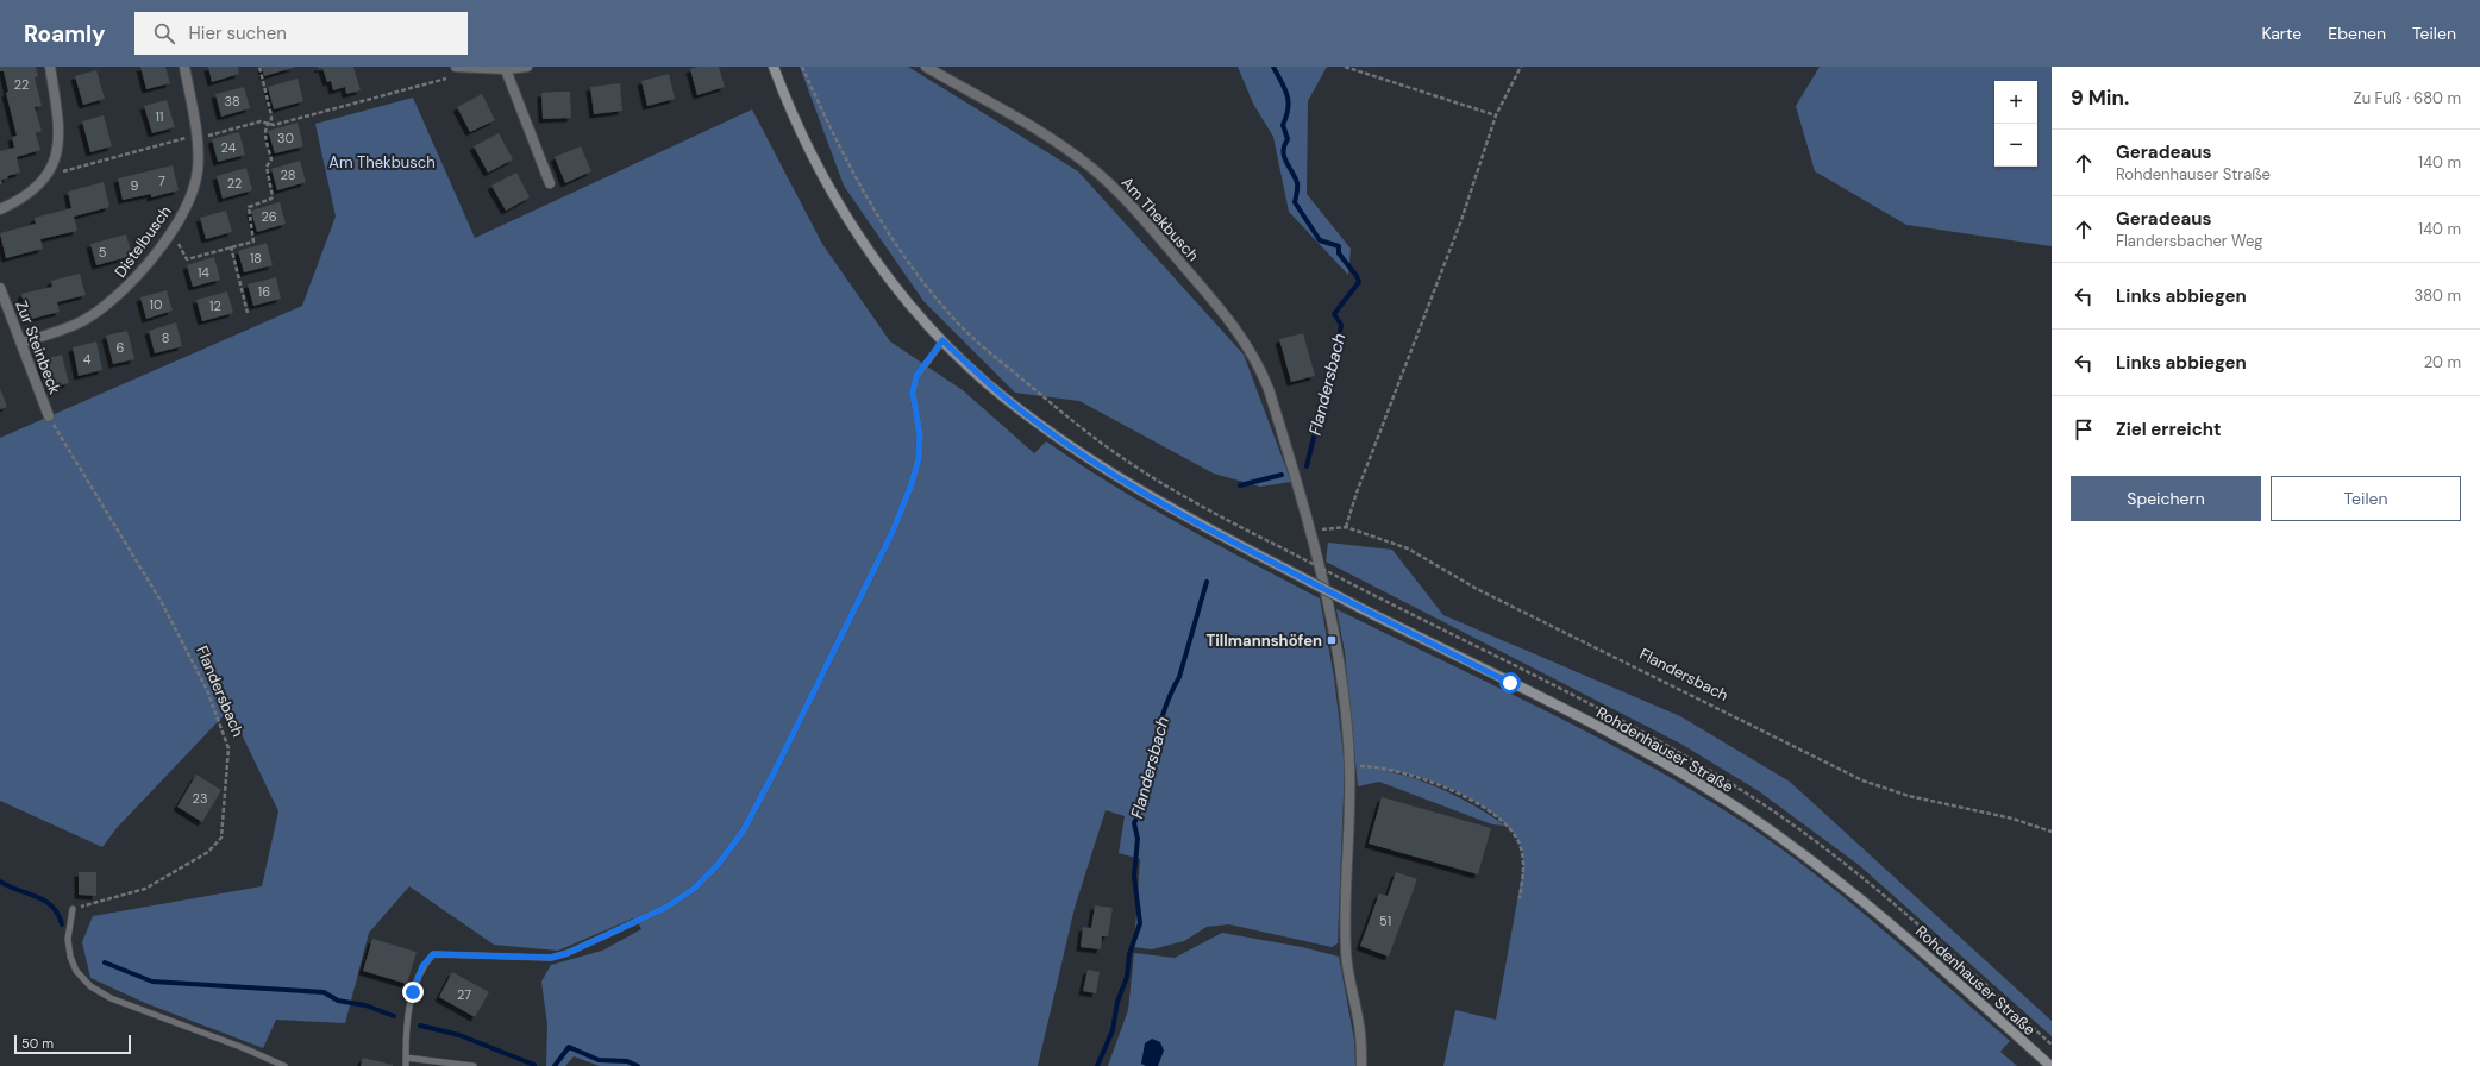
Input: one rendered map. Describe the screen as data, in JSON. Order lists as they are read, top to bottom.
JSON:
{
  "streets": {
    "main road": ["Rohdenhauser Straße"],
    "street": ["Am Thekbusch", "Distelbusch", "Zur Steinbeck"],
    "path": ["Flandersbach"]
  },
  "crossings": [
    ["Am Thekbusch", "Flandersbach"],
    ["Distelbusch", "Zur Steinbeck"],
    ["Zur Steinbeck", "Flandersbach"]
  ],
  "water": ["Flandersbach"],
  "parks": ["Am Thekbusch"],
  "places": {
    "transit": ["Tillmannshöfen"]
  },
  "house_numbers": [
    "22",
    "38",
    "11",
    "30",
    "24",
    "28",
    "7",
    "22",
    "9",
    "26",
    "5",
    "18",
    "14",
    "16",
    "10",
    "12",
    "8",
    "6",
    "4",
    "23",
    "51",
    "27"
  ],
  "scale_bar": "50 m",
  "page": {
    "header": "Roamly",
    "search": "Hier suchen",
    "nav": ["Karte", "Ebenen", "Teilen"],
    "heading": ["9 Min.", "Zu Fuß · 680 m"],
    "map_buttons": ["+", "−"],
    "list": [
      ["Geradeaus", "Rohdenhauser Straße", "140 m"],
      ["Geradeaus", "Flandersbacher Weg", "140 m"],
      ["Links abbiegen", "380 m"],
      ["Links abbiegen", "20 m"],
      "Ziel erreicht"
    ],
    "buttons": ["Speichern", "Teilen"],
    "scale": "50 m"
  }
}
